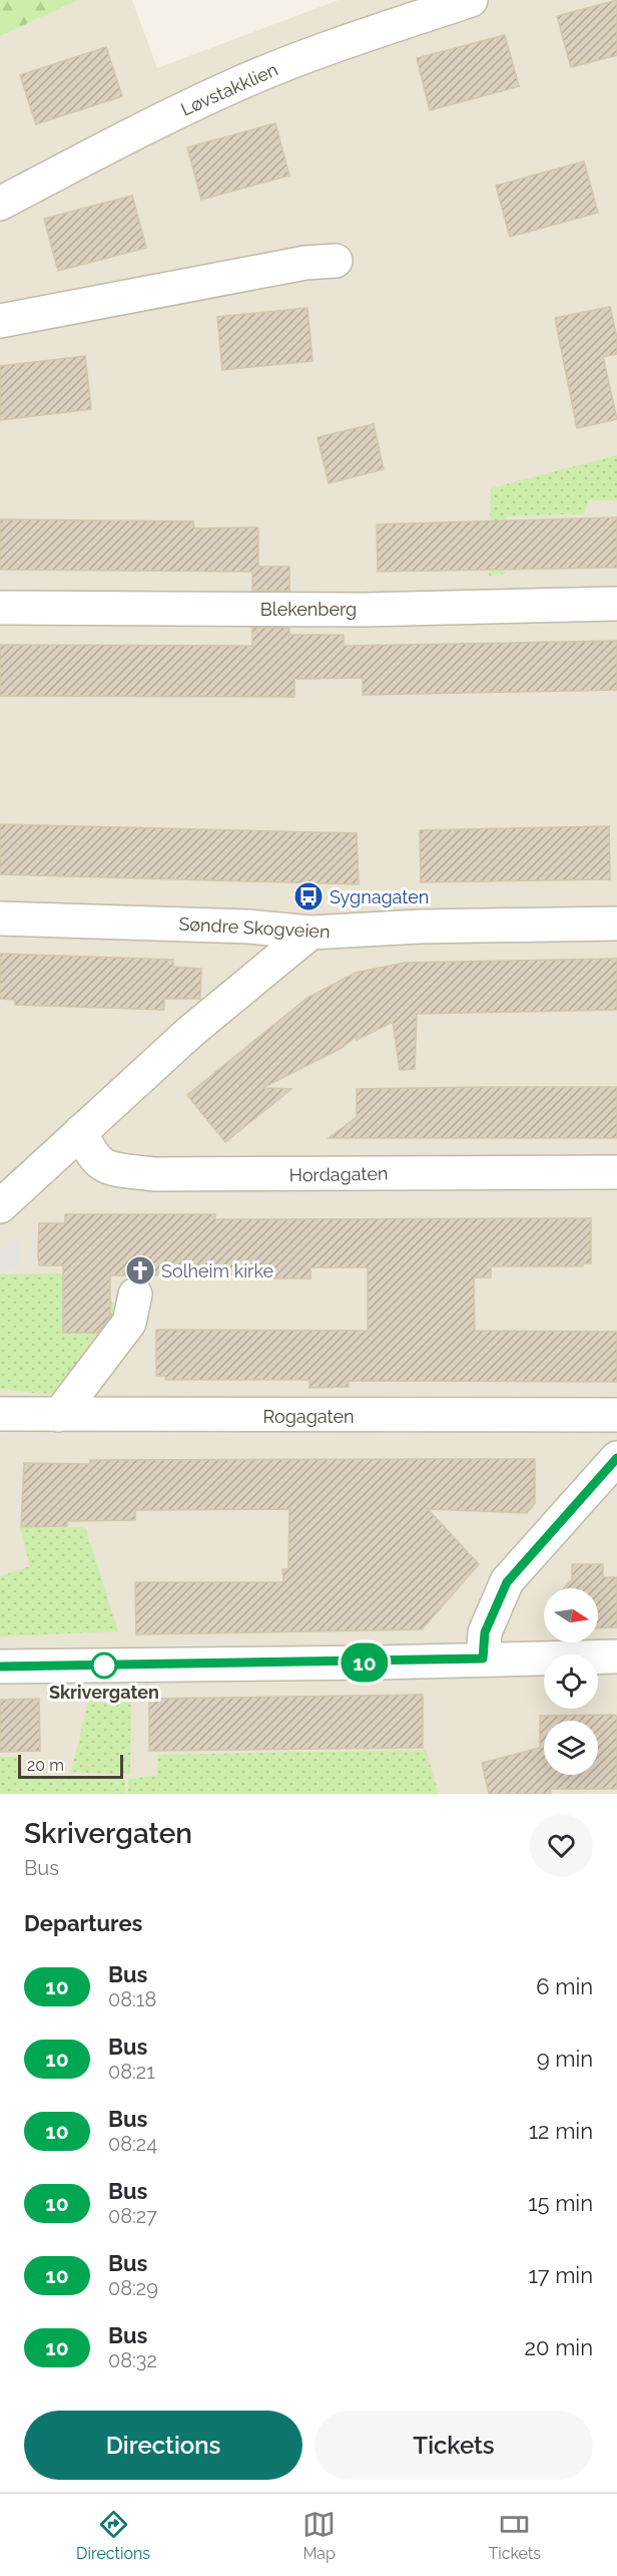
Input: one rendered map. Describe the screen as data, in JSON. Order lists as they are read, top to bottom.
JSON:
{
  "streets": {
    "street": [
      "Løvstakklien",
      "Blekenberg",
      "Søndre Skogveien",
      "Hordagaten",
      "Rogagaten"
    ]
  },
  "places": {
    "bus stop": ["Sygnagaten"],
    "church": ["Solheim kirke"],
    "other": ["Skrivergaten"]
  },
  "lines": ["bus line 10"],
  "scale_bar": "20 m",
  "north": "right",
  "page": {
    "on_map": "10",
    "scale": "20 m",
    "heading": [
      ["Skrivergaten", "Bus"],
      "Departures"
    ],
    "list": [
      {
        "mark": "10",
        "name": "Bus",
        "note": "08:18",
        "value": "6 min"
      },
      {
        "mark": "10",
        "name": "Bus",
        "note": "08:21",
        "value": "9 min"
      },
      {
        "mark": "10",
        "name": "Bus",
        "note": "08:24",
        "value": "12 min"
      },
      {
        "mark": "10",
        "name": "Bus",
        "note": "08:27",
        "value": "15 min"
      },
      {
        "mark": "10",
        "name": "Bus",
        "note": "08:29",
        "value": "17 min"
      },
      {
        "mark": "10",
        "name": "Bus",
        "note": "08:32",
        "value": "20 min"
      }
    ],
    "buttons": ["Directions", "Tickets"],
    "tabs": ["Directions", "Map", "Tickets"]
  }
}
